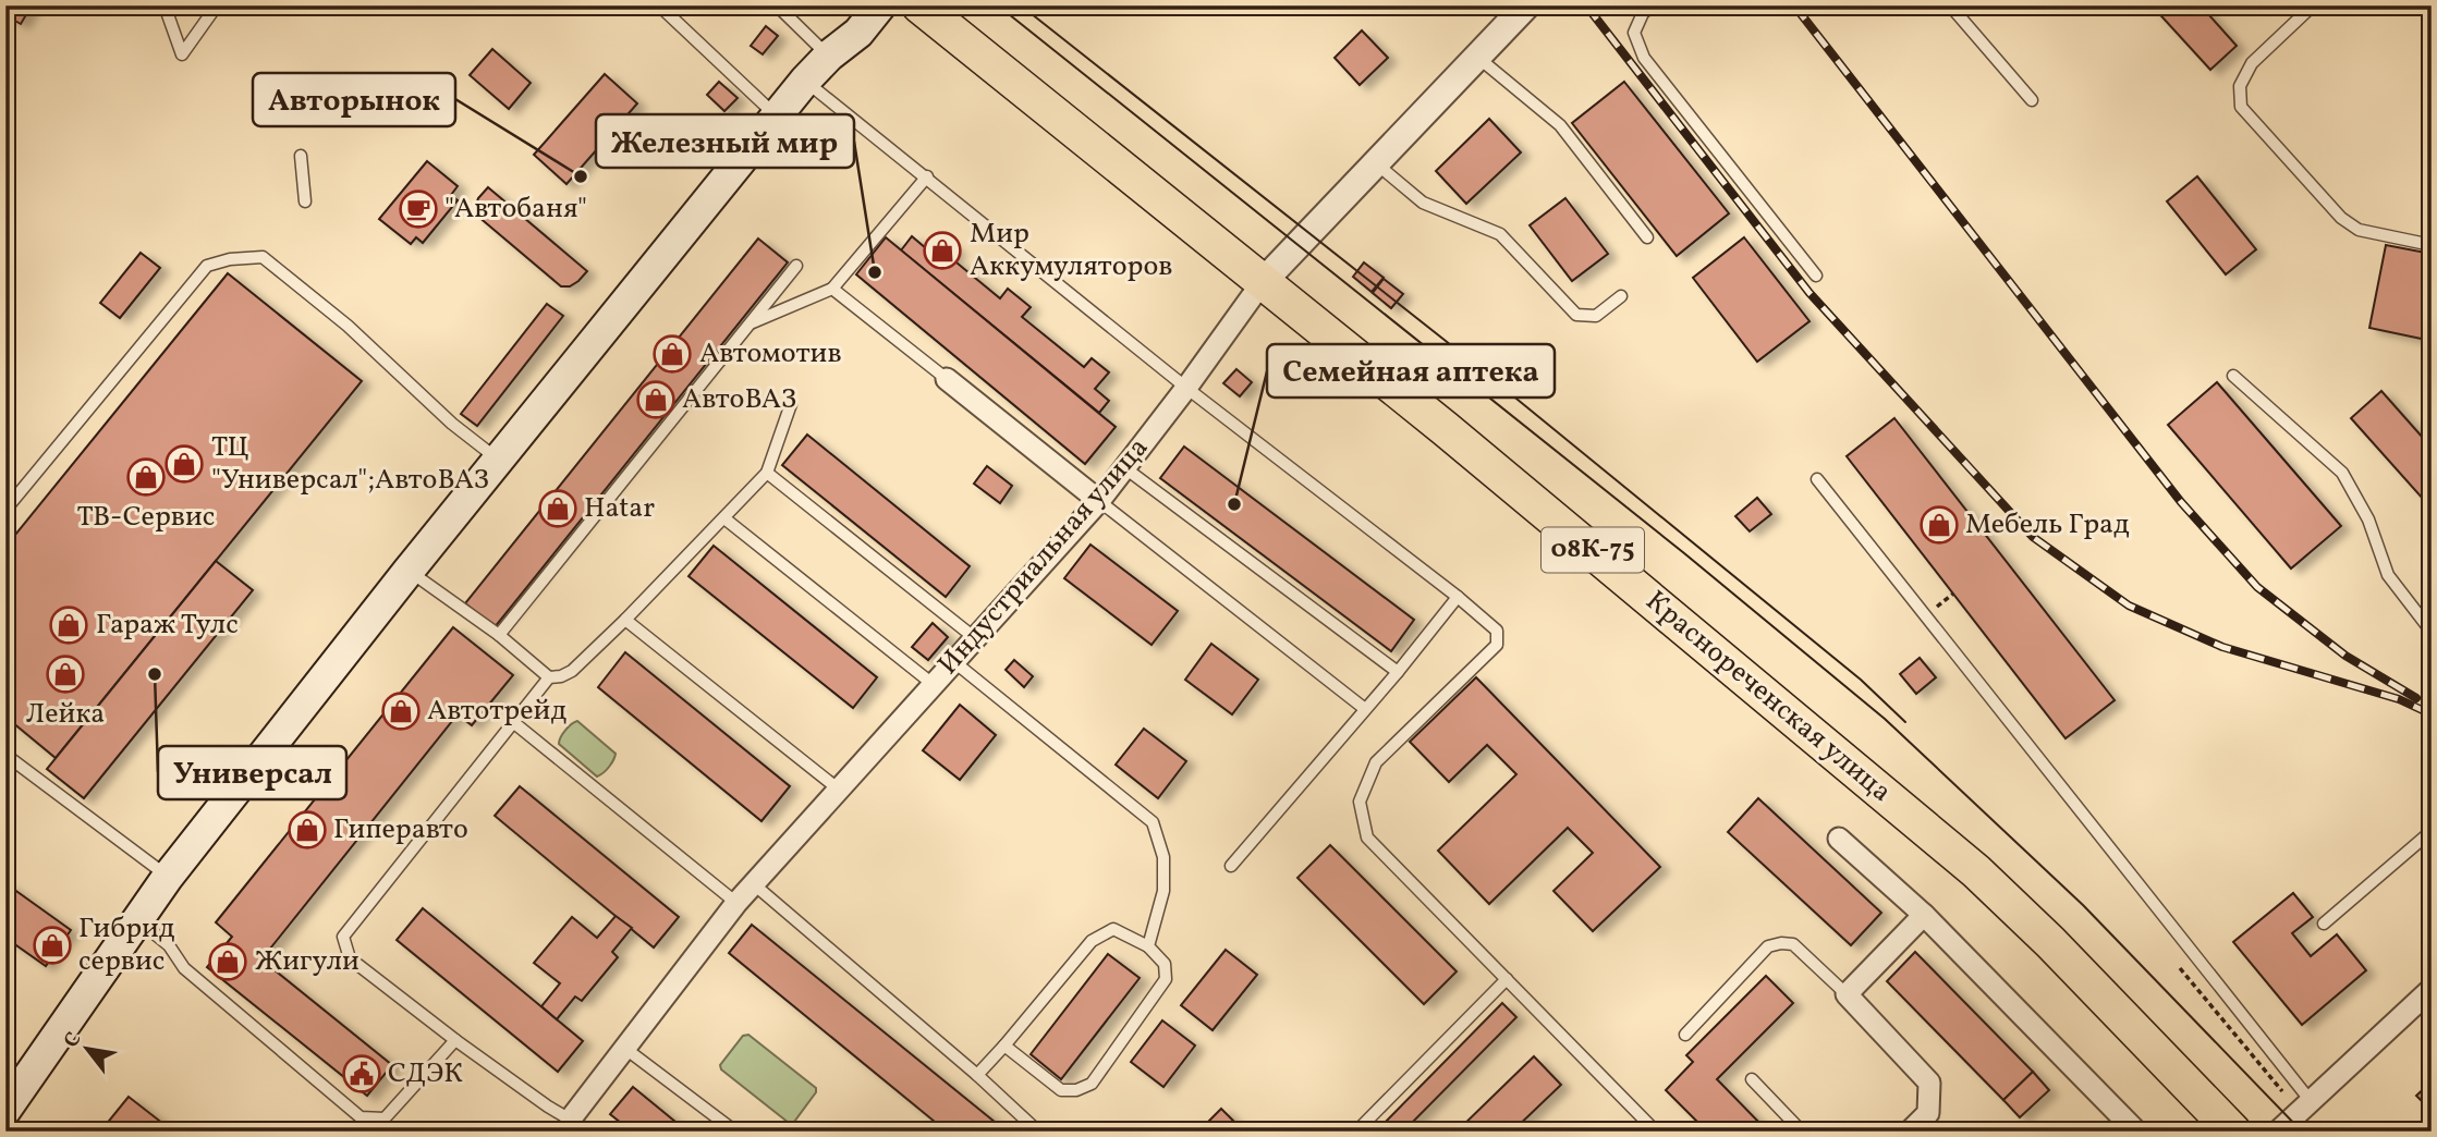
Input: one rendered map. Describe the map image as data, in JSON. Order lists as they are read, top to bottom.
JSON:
{
  "streets": {
    "main road": ["08К-75", "Краснореченская улица"],
    "street": ["Индустриальная улица"]
  },
  "crossings": [
    ["Индустриальная улица", "Краснореченская улица"]
  ],
  "places": {
    "other": [
      "Авторынок",
      "Железный мир",
      "Семейная аптека",
      "Универсал"
    ],
    "cafe": ["\"Автобаня\""],
    "shop": [
      "Мир Аккумуляторов",
      "Автомотив",
      "АвтоВАЗ",
      "ТЦ \"Универсал\";АвтоВАЗ",
      "ТВ-Сервис",
      "Hatar",
      "Мебель Град",
      "Гараж Тулс",
      "Лейка",
      "Автотрейд",
      "Гиперавто",
      "Гибрид сервис",
      "Жигули"
    ],
    "public building": ["СДЭК"]
  },
  "north": "top left"
}
